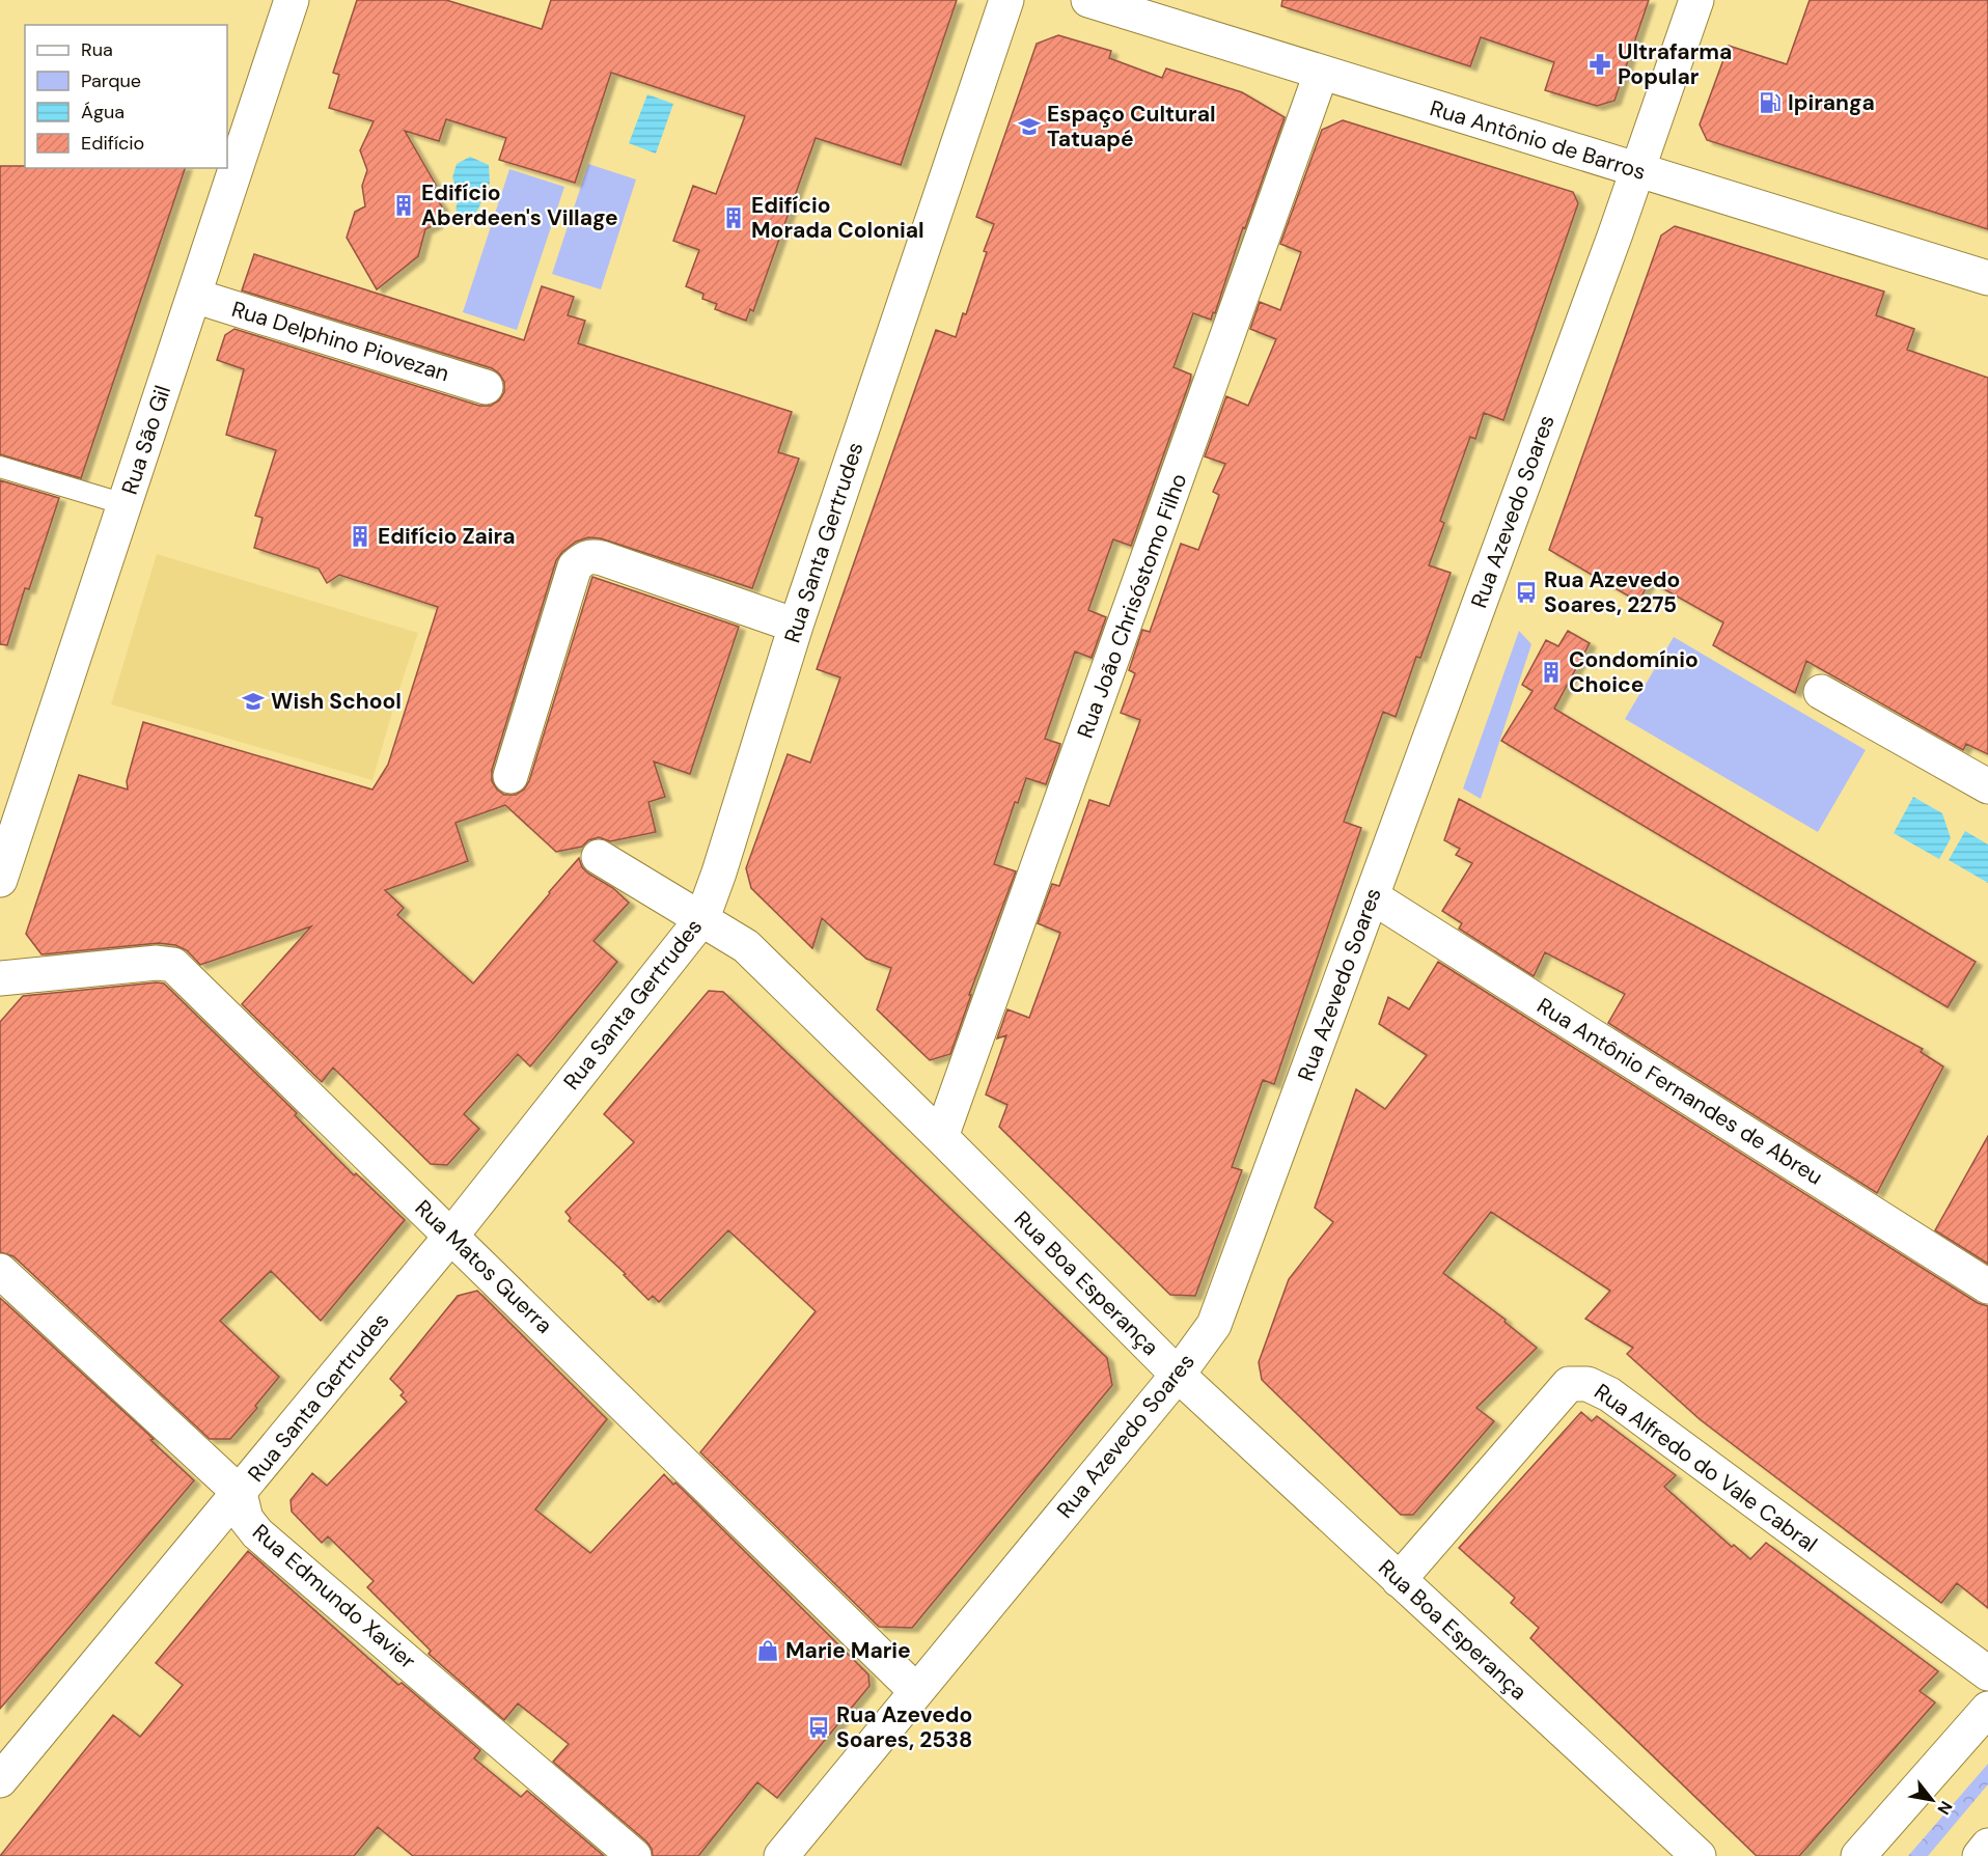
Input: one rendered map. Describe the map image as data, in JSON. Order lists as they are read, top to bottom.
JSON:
{
  "streets": {
    "street": [
      "Rua Antônio de Barros",
      "Rua Delphino Piovezan",
      "Rua São Gil",
      "Rua Azevedo Soares",
      "Rua Santa Gertrudes",
      "Rua João Chrisóstomo Filho",
      "Rua Antônio Fernandes de Abreu",
      "Rua Matos Guerra",
      "Rua Boa Esperança",
      "Rua Alfredo do Vale Cabral",
      "Rua Edmundo Xavier"
    ]
  },
  "crossings": [
    ["Rua Antônio de Barros", "Rua Azevedo Soares"],
    ["Rua Antônio de Barros", "Rua João Chrisóstomo Filho"],
    ["Rua Delphino Piovezan", "Rua São Gil"],
    ["Rua Azevedo Soares", "Rua Antônio Fernandes de Abreu"],
    ["Rua Azevedo Soares", "Rua Matos Guerra"],
    ["Rua Azevedo Soares", "Rua Boa Esperança"],
    ["Rua Santa Gertrudes", "Rua Matos Guerra"],
    ["Rua Santa Gertrudes", "Rua Boa Esperança"],
    ["Rua Santa Gertrudes", "Rua Edmundo Xavier"],
    ["Rua João Chrisóstomo Filho", "Rua Boa Esperança"],
    ["Rua Boa Esperança", "Rua Alfredo do Vale Cabral"]
  ],
  "places": {
    "pharmacy": ["Ultrafarma Popular"],
    "fuel station": ["Ipiranga"],
    "school or university": ["Espaço Cultural Tatuapé", "Wish School"],
    "building": [
      "Edifício Aberdeen's Village",
      "Edifício Morada Colonial",
      "Edifício Zaira",
      "Condomínio Choice"
    ],
    "bus stop": ["Rua Azevedo Soares, 2275", "Rua Azevedo Soares, 2538"],
    "shop": ["Marie Marie"]
  },
  "legend": [
    "Rua",
    "Parque",
    "Água",
    "Edifício"
  ],
  "north": "bottom right"
}
